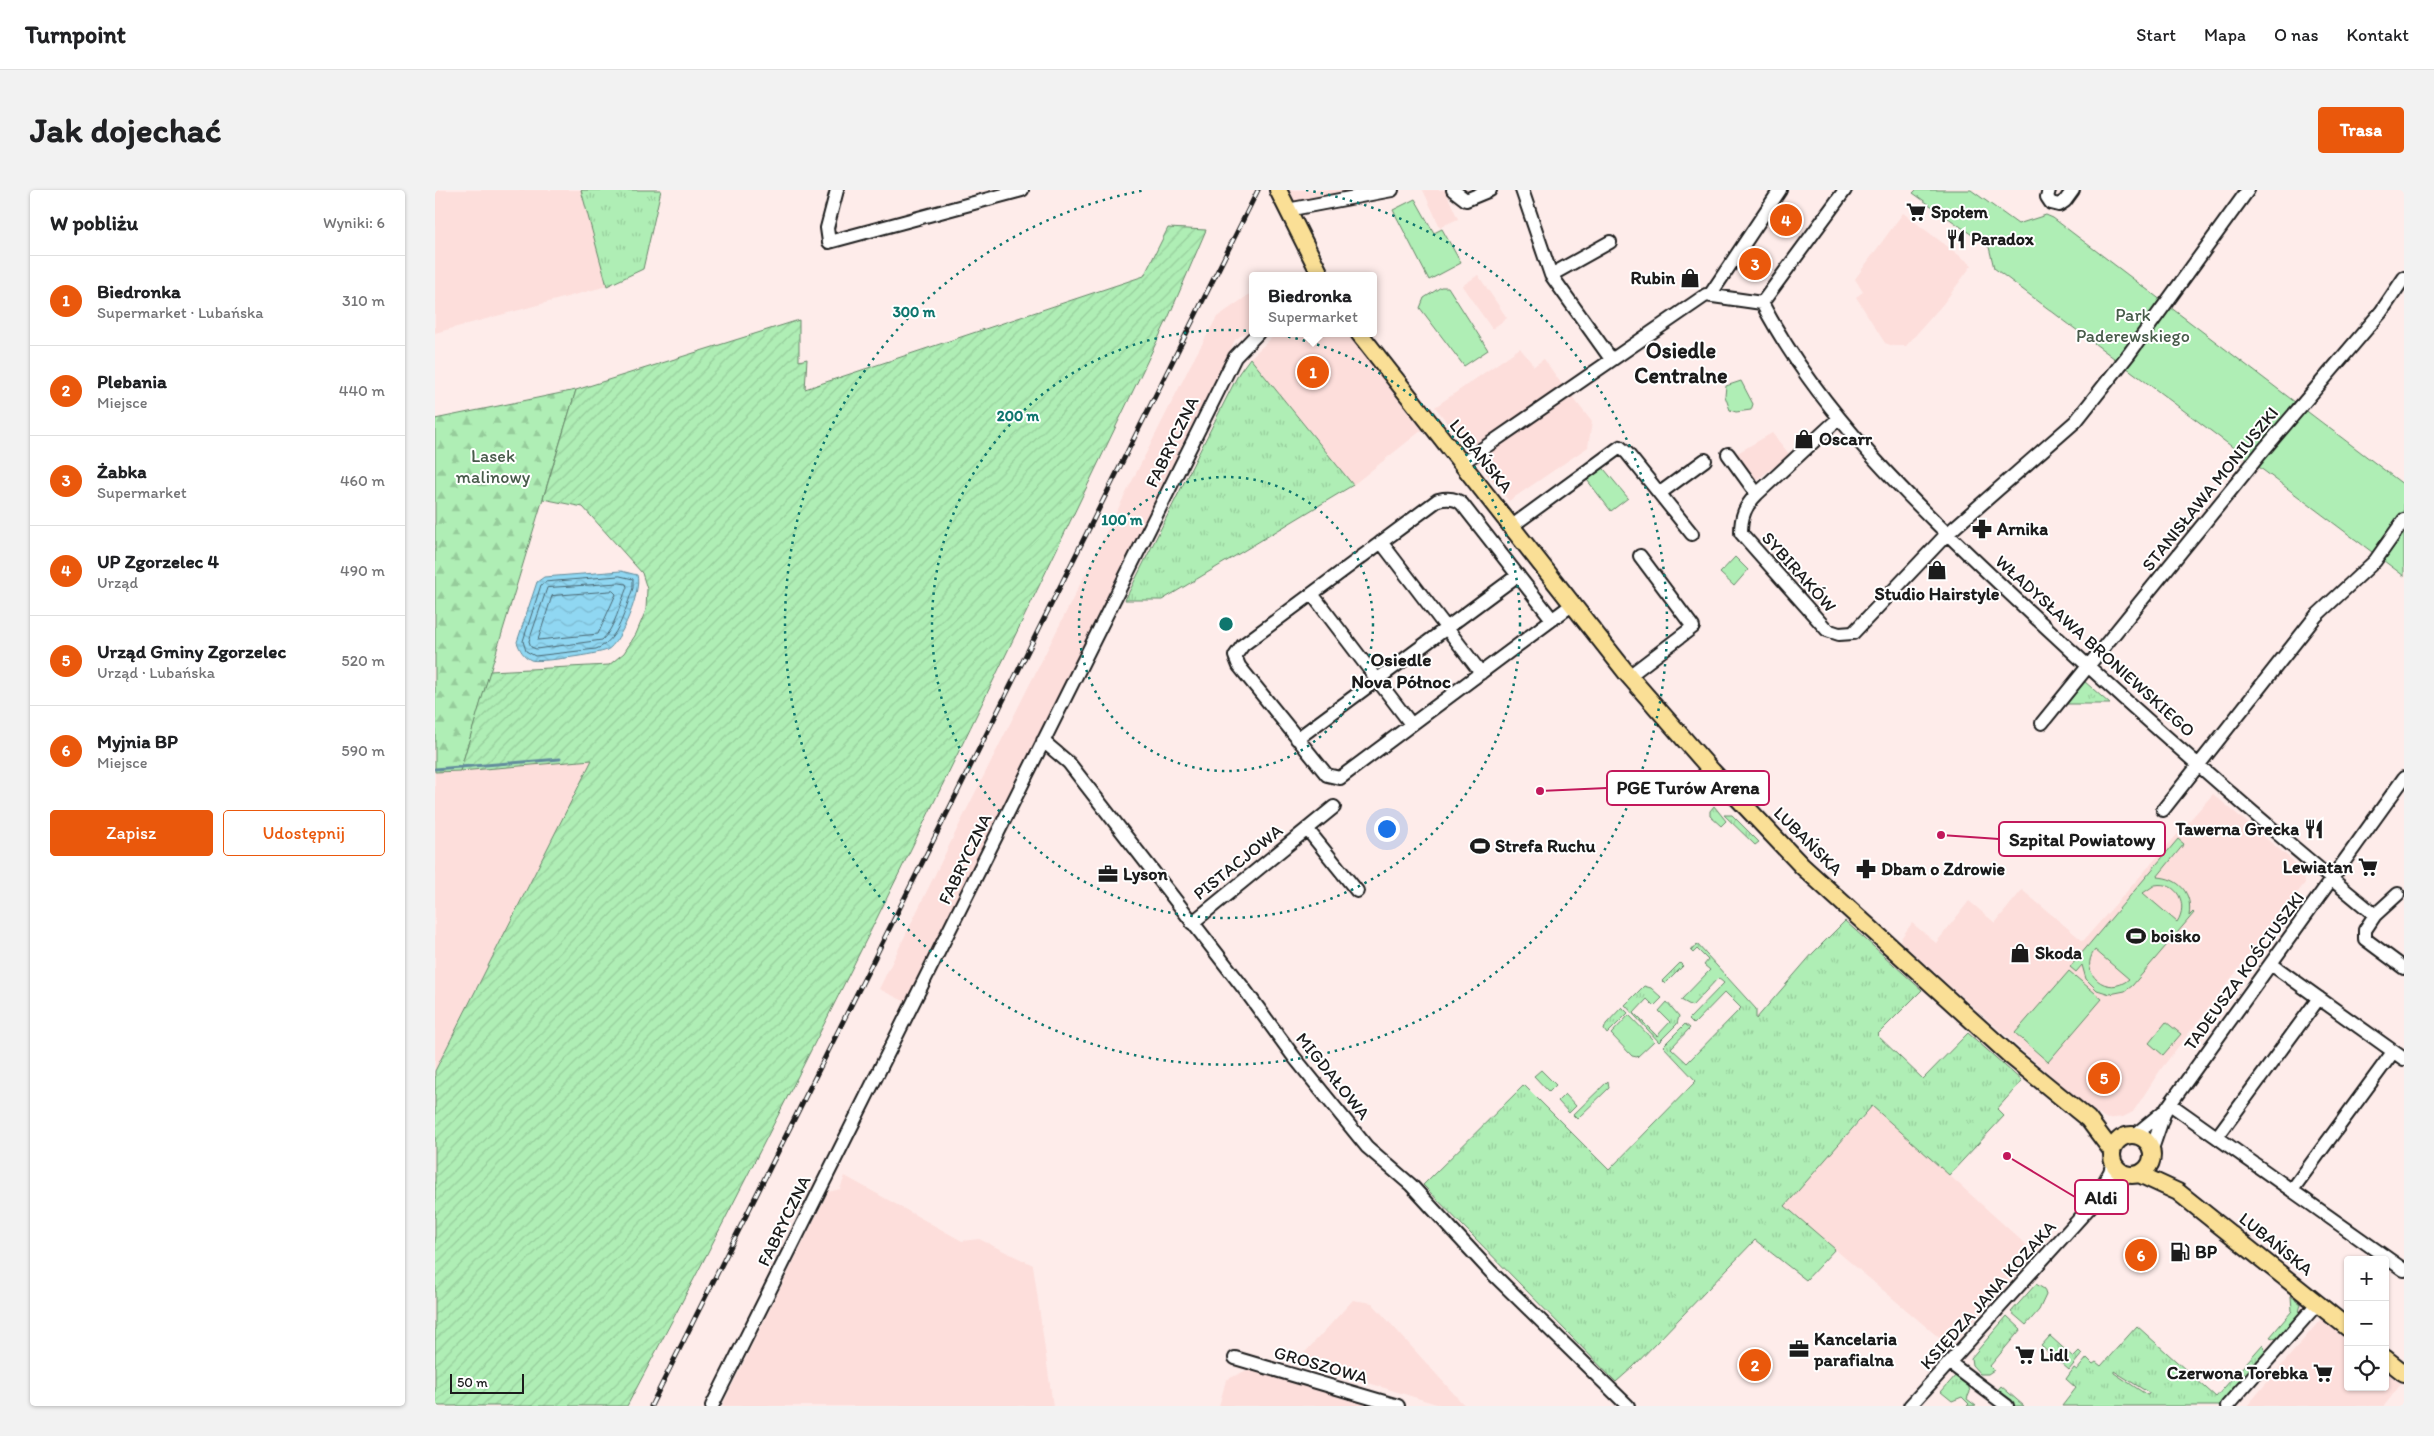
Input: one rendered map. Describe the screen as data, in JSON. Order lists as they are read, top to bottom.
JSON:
{
  "streets": {
    "main road": ["LUBAŃSKA"],
    "street": [
      "FABRYCZNA",
      "STANISŁAWA MONIUSZKI",
      "SYBIRAKÓW",
      "WŁADYSŁAWA BRONIEWSKIEGO",
      "PISTACJOWA",
      "TADEUSZA KOŚCIUSZKI",
      "MIGDAŁOWA",
      "KSIĘDZA JANA KOZAKA",
      "GROSZOWA"
    ]
  },
  "crossings": [
    ["FABRYCZNA", "MIGDAŁOWA"],
    ["LUBAŃSKA", "TADEUSZA KOŚCIUSZKI"],
    ["LUBAŃSKA", "KSIĘDZA JANA KOZAKA"],
    ["STANISŁAWA MONIUSZKI", "WŁADYSŁAWA BRONIEWSKIEGO"],
    ["SYBIRAKÓW", "WŁADYSŁAWA BRONIEWSKIEGO"],
    ["WŁADYSŁAWA BRONIEWSKIEGO", "TADEUSZA KOŚCIUSZKI"],
    ["PISTACJOWA", "MIGDAŁOWA"],
    ["TADEUSZA KOŚCIUSZKI", "KSIĘDZA JANA KOZAKA"]
  ],
  "districts": ["Osiedle Centralne", "Osiedle Nova Północ"],
  "parks": ["Park Paderewskiego", "Lasek malinowy"],
  "places": {
    "supermarket": [
      "Społem",
      "Lewiatan",
      "Lidl",
      "Czerwona Torebka"
    ],
    "restaurant": ["Paradox", "Tawerna Grecka"],
    "shop": [
      "Rubin",
      "Oscarr",
      "Studio Hairstyle",
      "Skoda"
    ],
    "pharmacy": ["Arnika", "Dbam o Zdrowie"],
    "other": ["PGE Turów Arena", "Szpital Powiatowy", "Aldi"],
    "sports": ["Strefa Ruchu", "boisko"],
    "office": ["Lyson", "Kancelaria parafialna"],
    "fuel station": ["BP"]
  },
  "scale_bar": "50 m",
  "page": {
    "header": "Turnpoint",
    "nav": [
      "Start",
      "Mapa",
      "O nas",
      "Kontakt"
    ],
    "buttons": [
      "Trasa",
      ["Zapisz", "Udostępnij"]
    ],
    "title": "Jak dojechać",
    "heading": ["W pobliżu", "Wyniki: 6"],
    "pins": [
      "4",
      "3",
      "1",
      "5",
      "6",
      "2"
    ],
    "list": [
      {
        "mark": "1",
        "name": "Biedronka",
        "note": "Supermarket · Lubańska",
        "value": "310 m"
      },
      {
        "mark": "2",
        "name": "Plebania",
        "note": "Miejsce",
        "value": "440 m"
      },
      {
        "mark": "3",
        "name": "Żabka",
        "note": "Supermarket",
        "value": "460 m"
      },
      {
        "mark": "4",
        "name": "UP Zgorzelec 4",
        "note": "Urząd",
        "value": "490 m"
      },
      {
        "mark": "5",
        "name": "Urząd Gminy Zgorzelec",
        "note": "Urząd · Lubańska",
        "value": "520 m"
      },
      {
        "mark": "6",
        "name": "Myjnia BP",
        "note": "Miejsce",
        "value": "590 m"
      }
    ],
    "popup": ["Biedronka", "Supermarket"],
    "map_buttons": ["+", "−"],
    "scale": "50 m"
  },
  "rings": ["300 m", "200 m", "100 m"]
}
